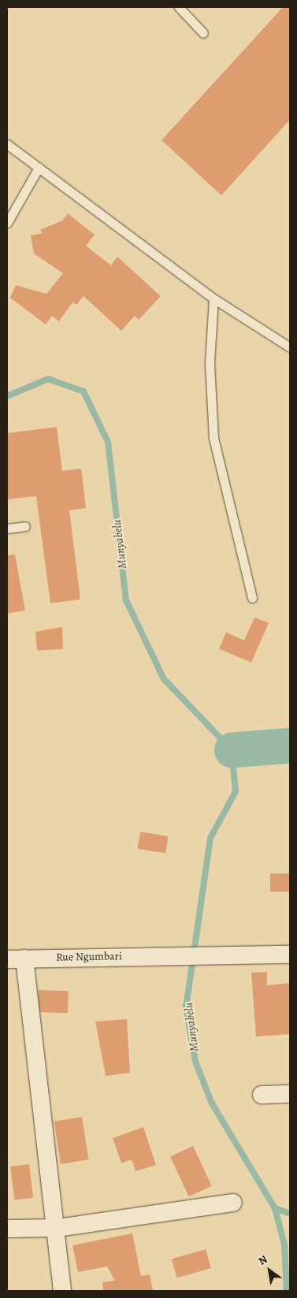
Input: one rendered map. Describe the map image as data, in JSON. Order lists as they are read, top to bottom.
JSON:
{
  "streets": {
    "street": ["Rue Ngumbari"]
  },
  "water": ["Munyabelu"],
  "north": "top left"
}
